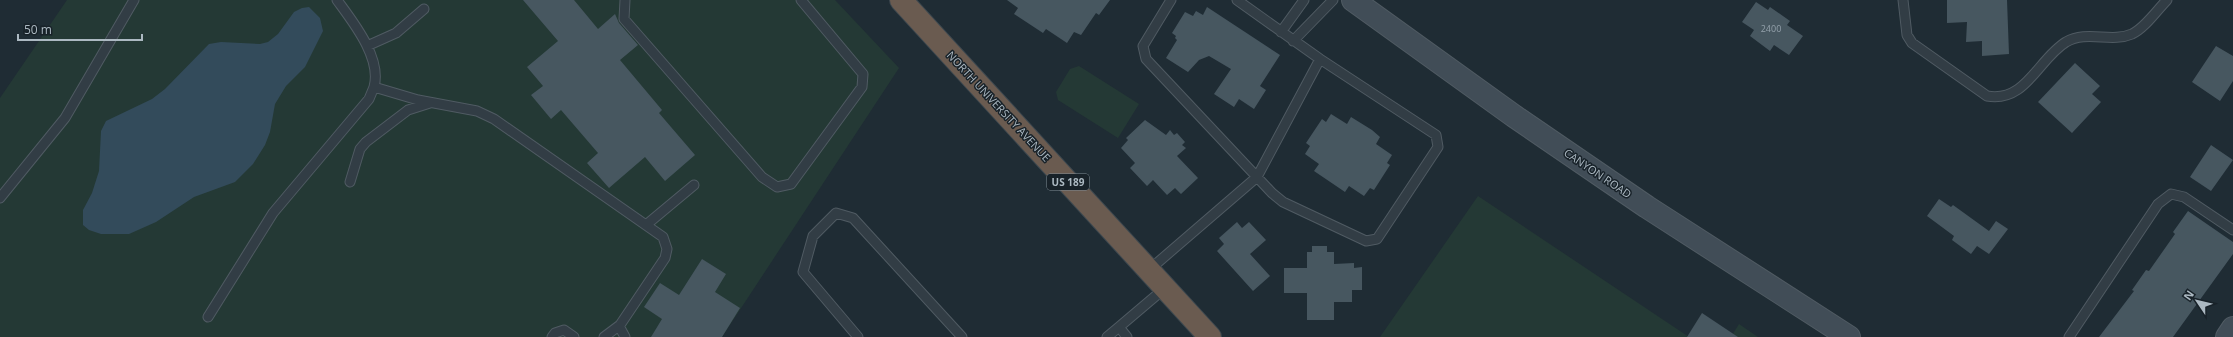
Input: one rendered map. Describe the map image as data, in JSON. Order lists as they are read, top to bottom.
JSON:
{
  "streets": {
    "highway": ["NORTH UNIVERSITY AVENUE", "US 189"],
    "main road": ["CANYON ROAD"]
  },
  "house_numbers": ["2400"],
  "scale_bar": "50 m",
  "north": "top left"
}
